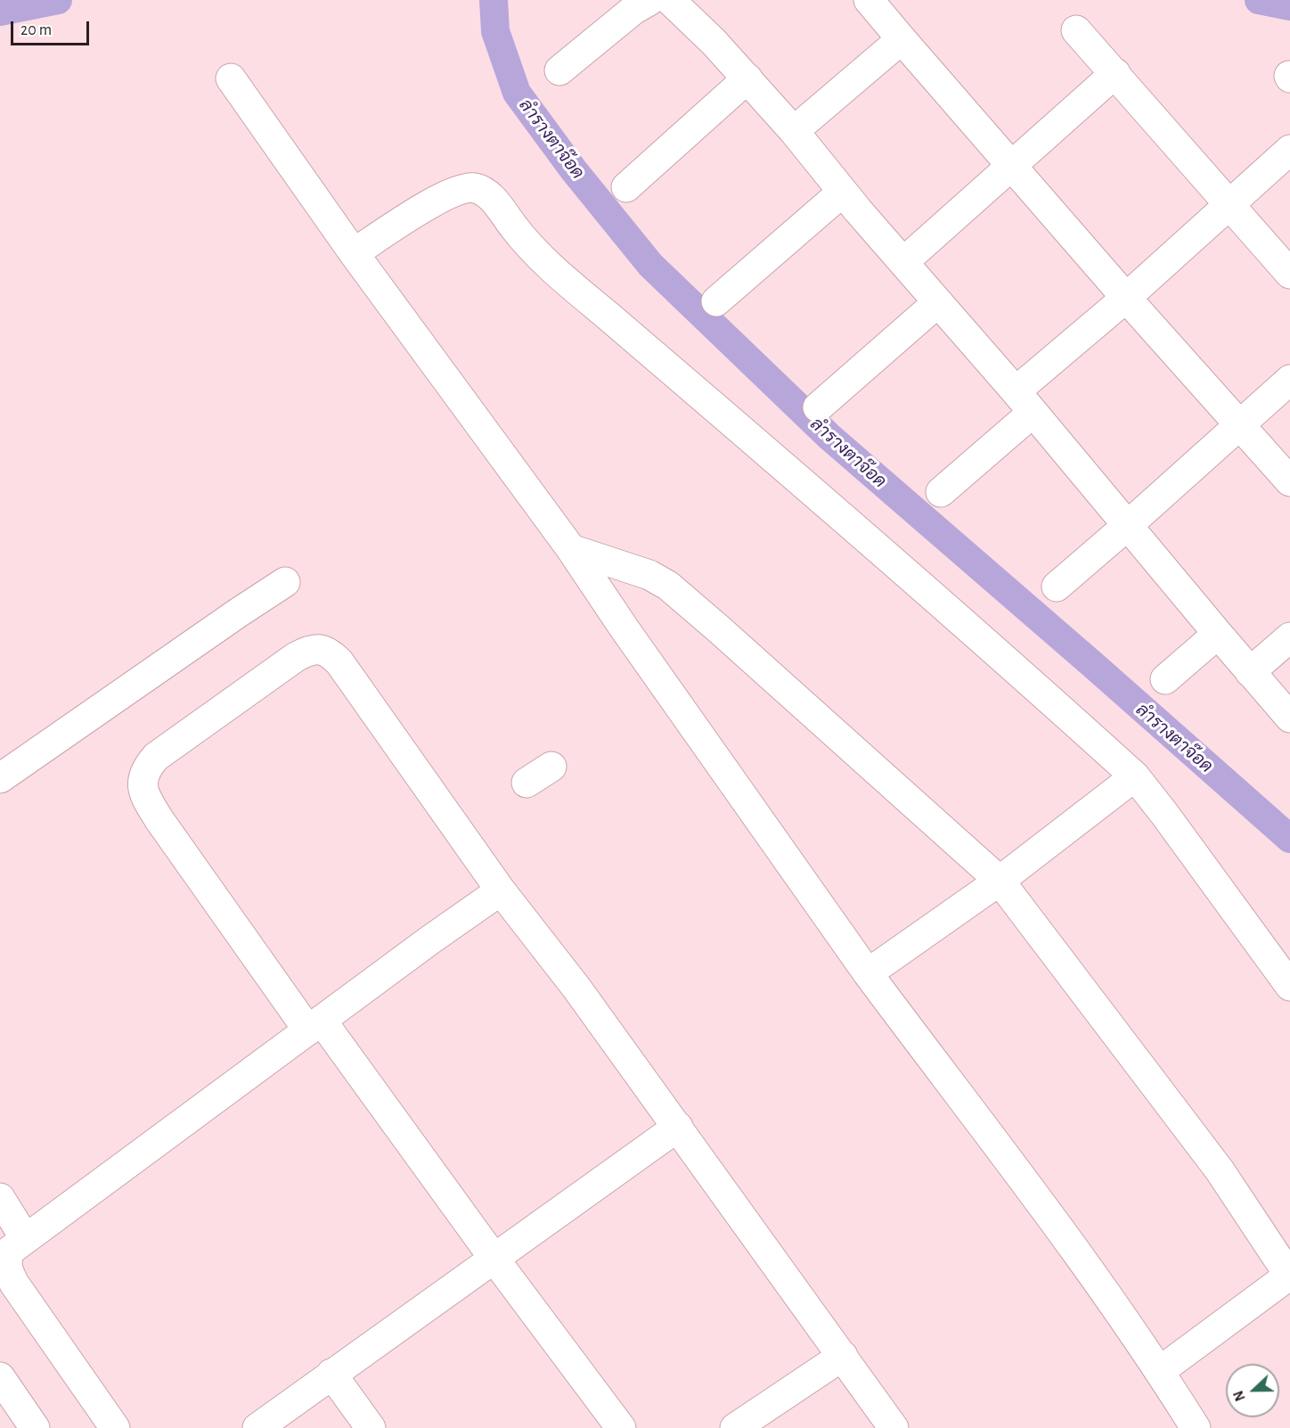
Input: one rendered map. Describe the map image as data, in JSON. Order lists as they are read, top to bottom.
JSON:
{
  "water": ["ลำรางตาจ๊อด"],
  "scale_bar": "20 m",
  "north": "left"
}
